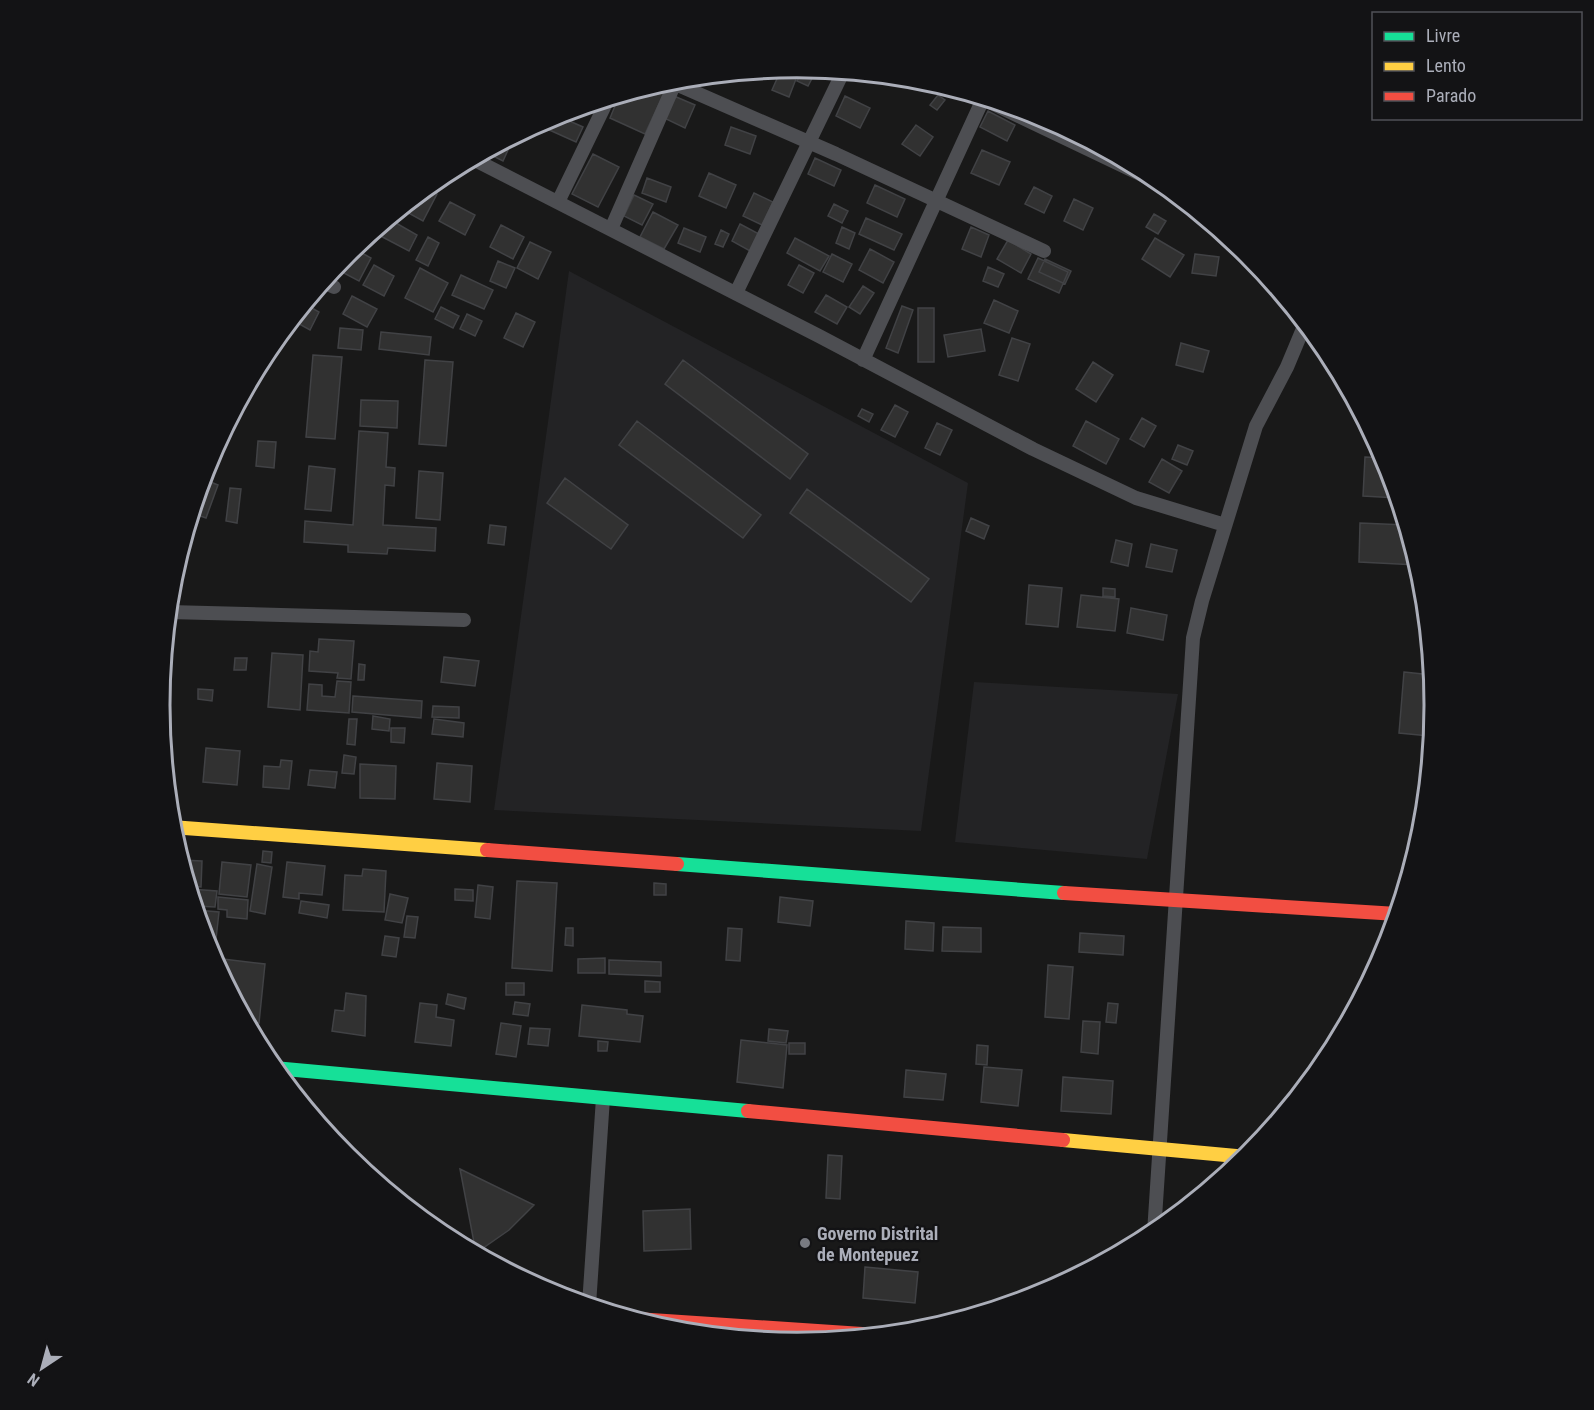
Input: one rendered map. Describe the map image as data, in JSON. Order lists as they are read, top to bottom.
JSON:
{
  "places": ["Governo Distrital de Montepuez"],
  "legend": ["Livre", "Lento", "Parado"],
  "north": "bottom left"
}
